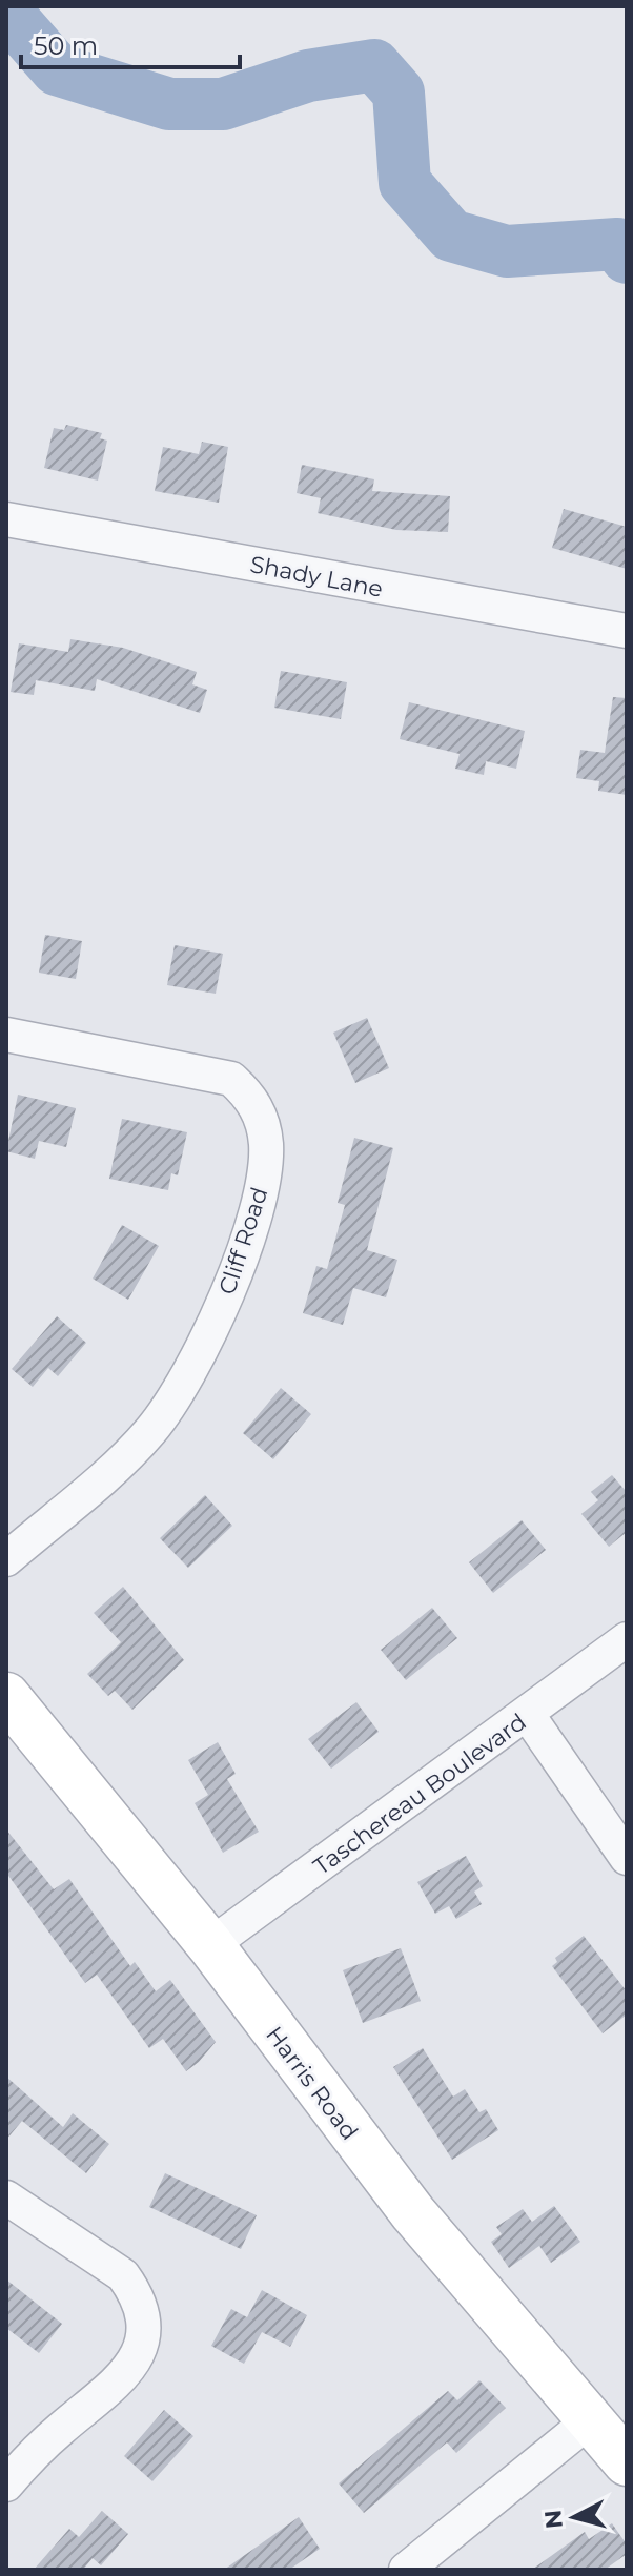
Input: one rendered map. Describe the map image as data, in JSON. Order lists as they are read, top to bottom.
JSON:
{
  "streets": {
    "street": [
      "Shady Lane",
      "Cliff Road",
      "Taschereau Boulevard",
      "Harris Road"
    ]
  },
  "crossings": [
    ["Taschereau Boulevard", "Harris Road"]
  ],
  "scale_bar": "50 m",
  "north": "left"
}
